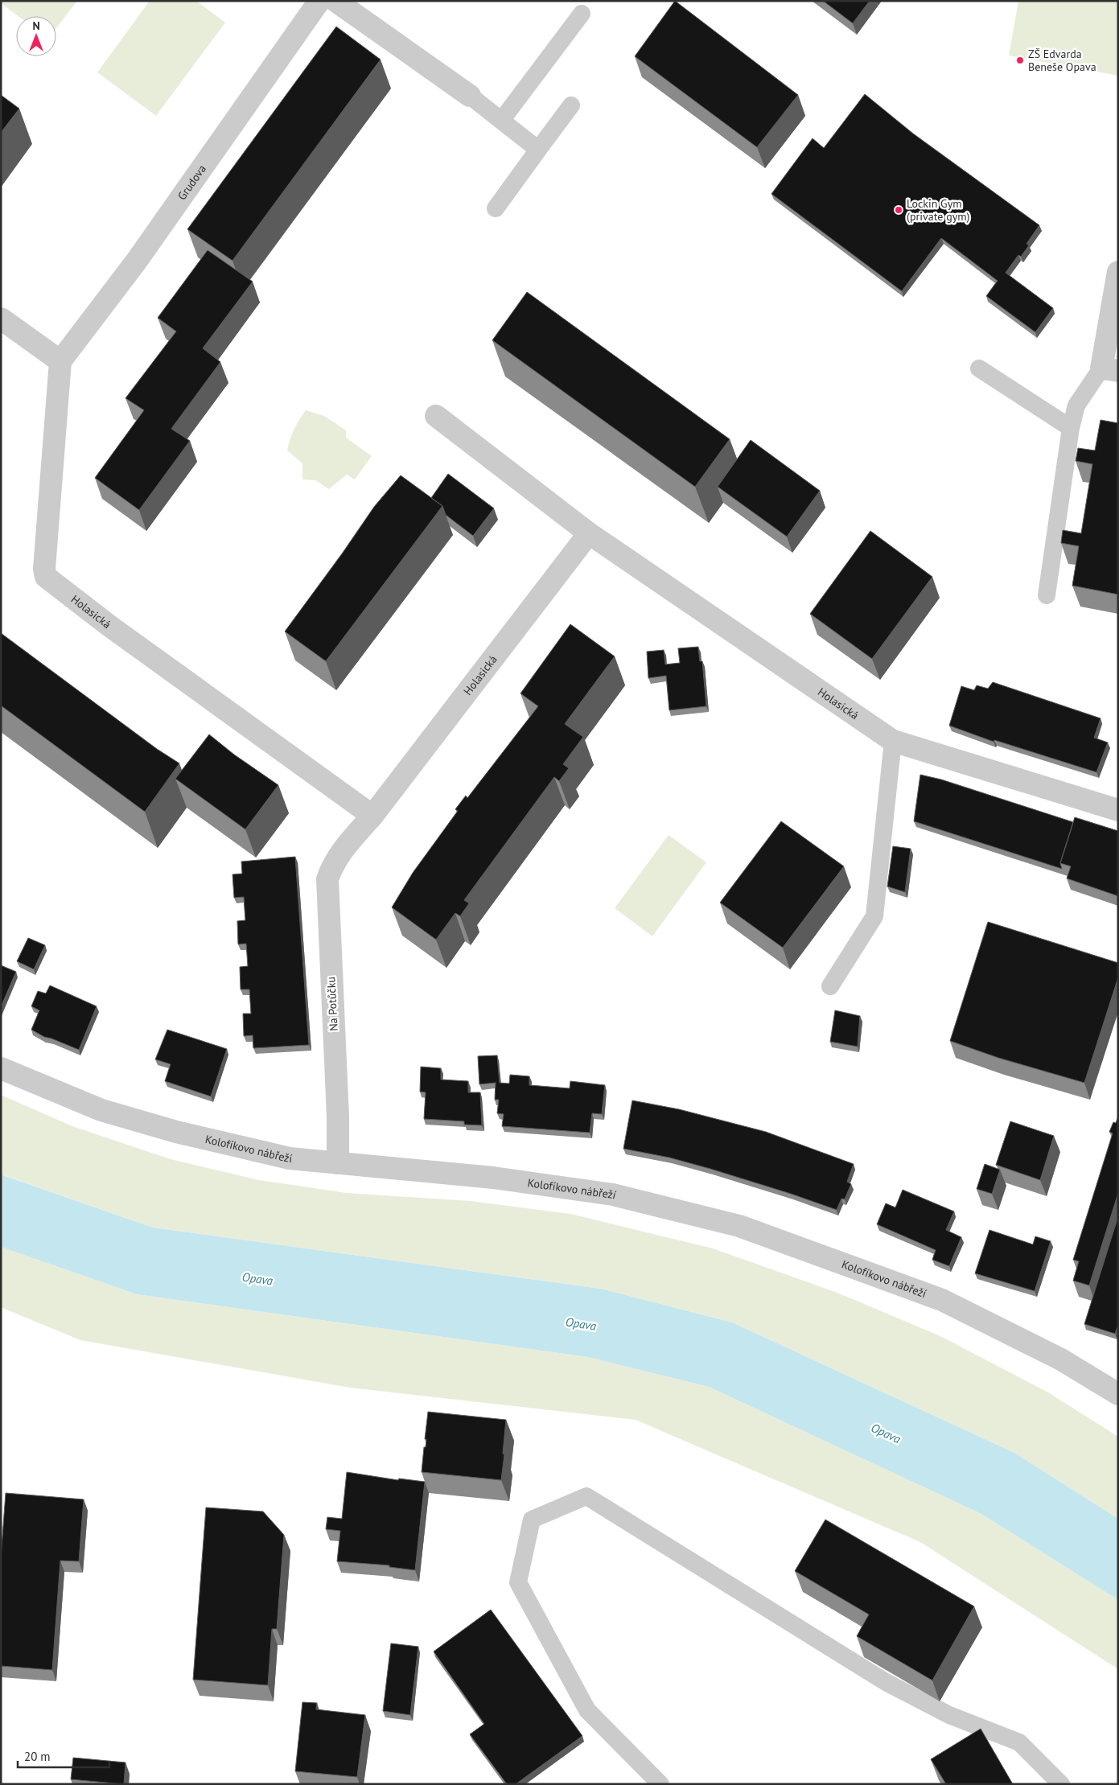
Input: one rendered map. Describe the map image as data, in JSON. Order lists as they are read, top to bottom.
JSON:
{
  "streets": {
    "street": [
      "Grudova",
      "Holasická",
      "Na Potůčku",
      "Kolofíkovo nábřeží"
    ]
  },
  "crossings": [
    ["Grudova", "Holasická"],
    ["Holasická", "Na Potůčku"],
    ["Na Potůčku", "Kolofíkovo nábřeží"]
  ],
  "water": ["Opava"],
  "places": ["ZŠ Edvarda Beneše Opava", "Lockin Gym (private gym)"],
  "scale_bar": "20 m",
  "north": "top"
}
